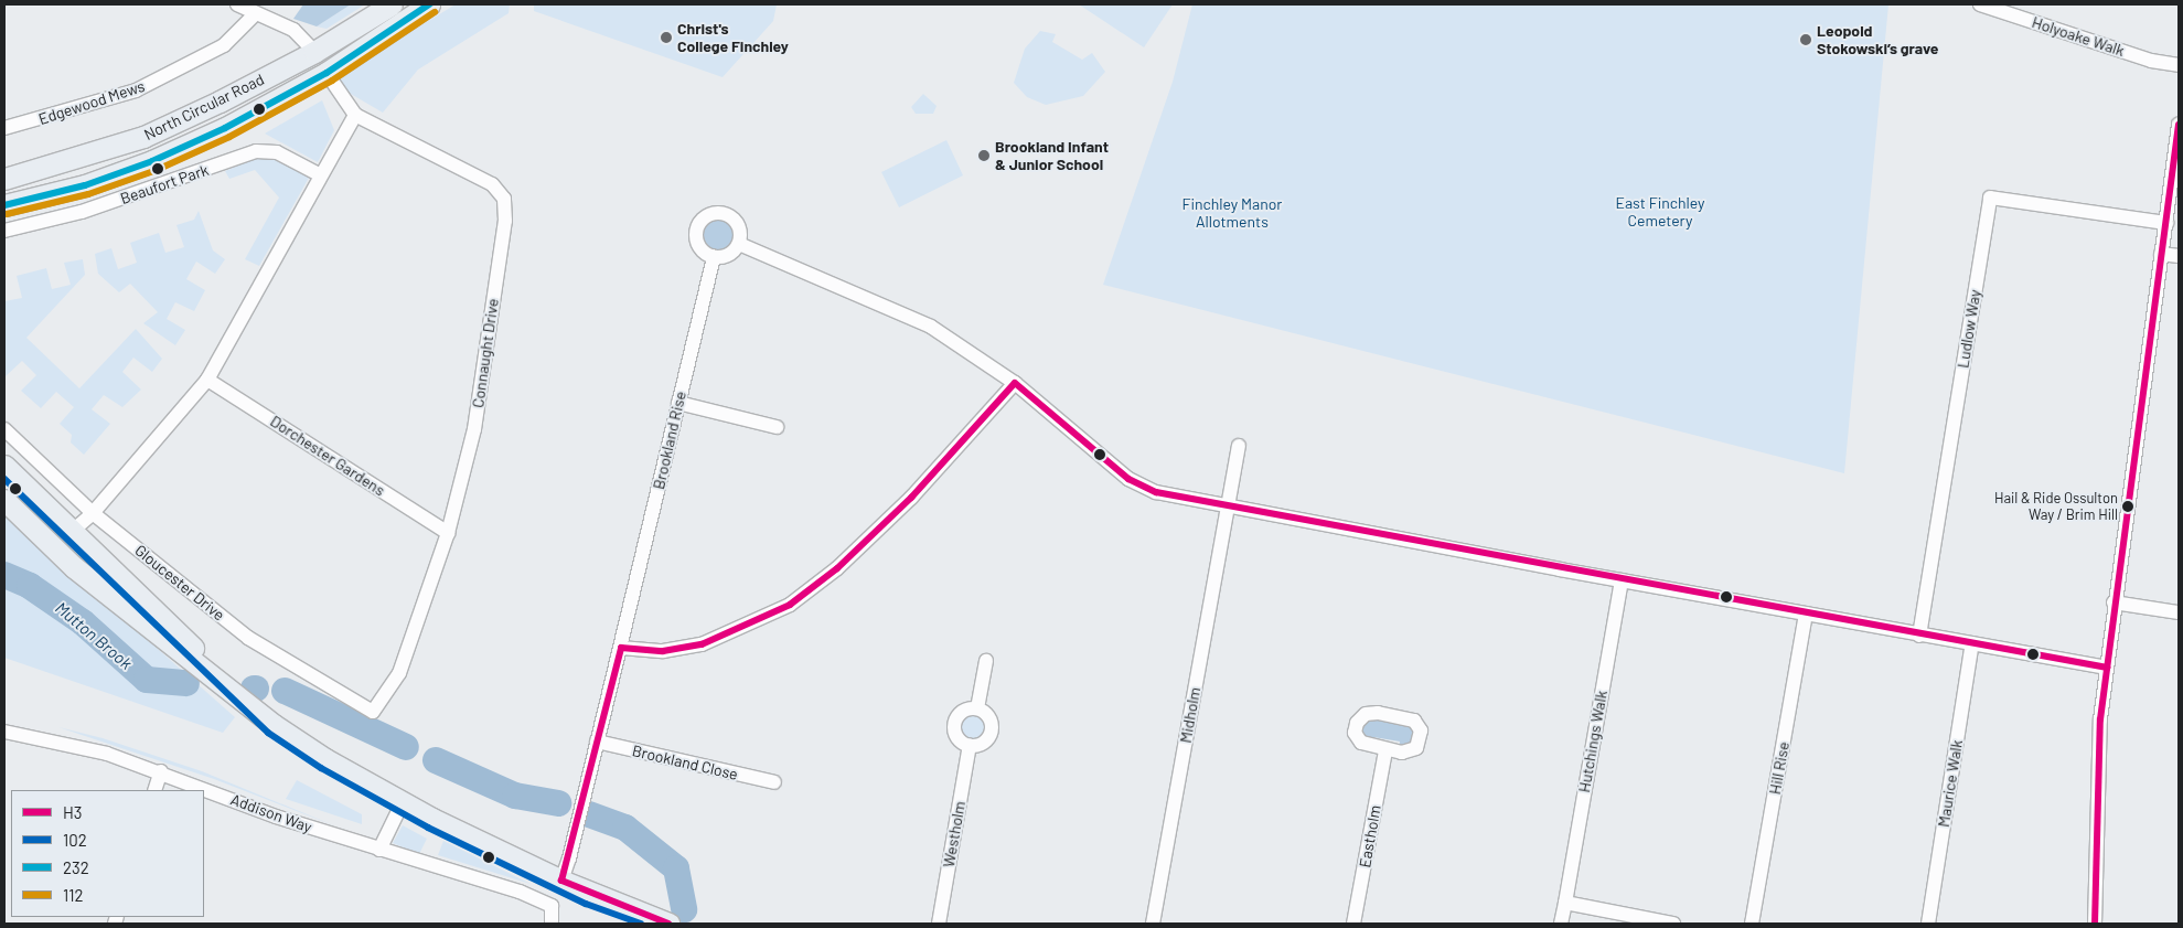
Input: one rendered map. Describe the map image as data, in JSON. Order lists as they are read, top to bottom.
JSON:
{
  "streets": {
    "highway": ["North Circular Road"],
    "street": [
      "Holyoake Walk",
      "Edgewood Mews",
      "Beaufort Park",
      "Ludlow Way",
      "Connaught Drive",
      "Brookland Rise",
      "Dorchester Gardens",
      "Gloucester Drive",
      "Midholm",
      "Hutchings Walk",
      "Brookland Close",
      "Hill Rise",
      "Maurice Walk",
      "Addison Way",
      "Westholm",
      "Eastholm"
    ]
  },
  "crossings": [
    ["North Circular Road", "Connaught Drive"],
    ["Connaught Drive", "Dorchester Gardens"],
    ["Connaught Drive", "Gloucester Drive"],
    ["Brookland Rise", "Brookland Close"]
  ],
  "water": ["Mutton Brook"],
  "parks": ["East Finchley Cemetery", "Finchley Manor Allotments"],
  "places": [
    "Christ's College Finchley",
    "Leopold Stokowski’s grave",
    "Brookland Infant & Junior School",
    "Hail & Ride Ossulton Way / Brim Hill"
  ],
  "lines": [
    "transit line 232",
    "transit line 112",
    "transit line H3",
    "transit line 102"
  ],
  "legend": [
    "H3",
    "102",
    "232",
    "112"
  ]
}
